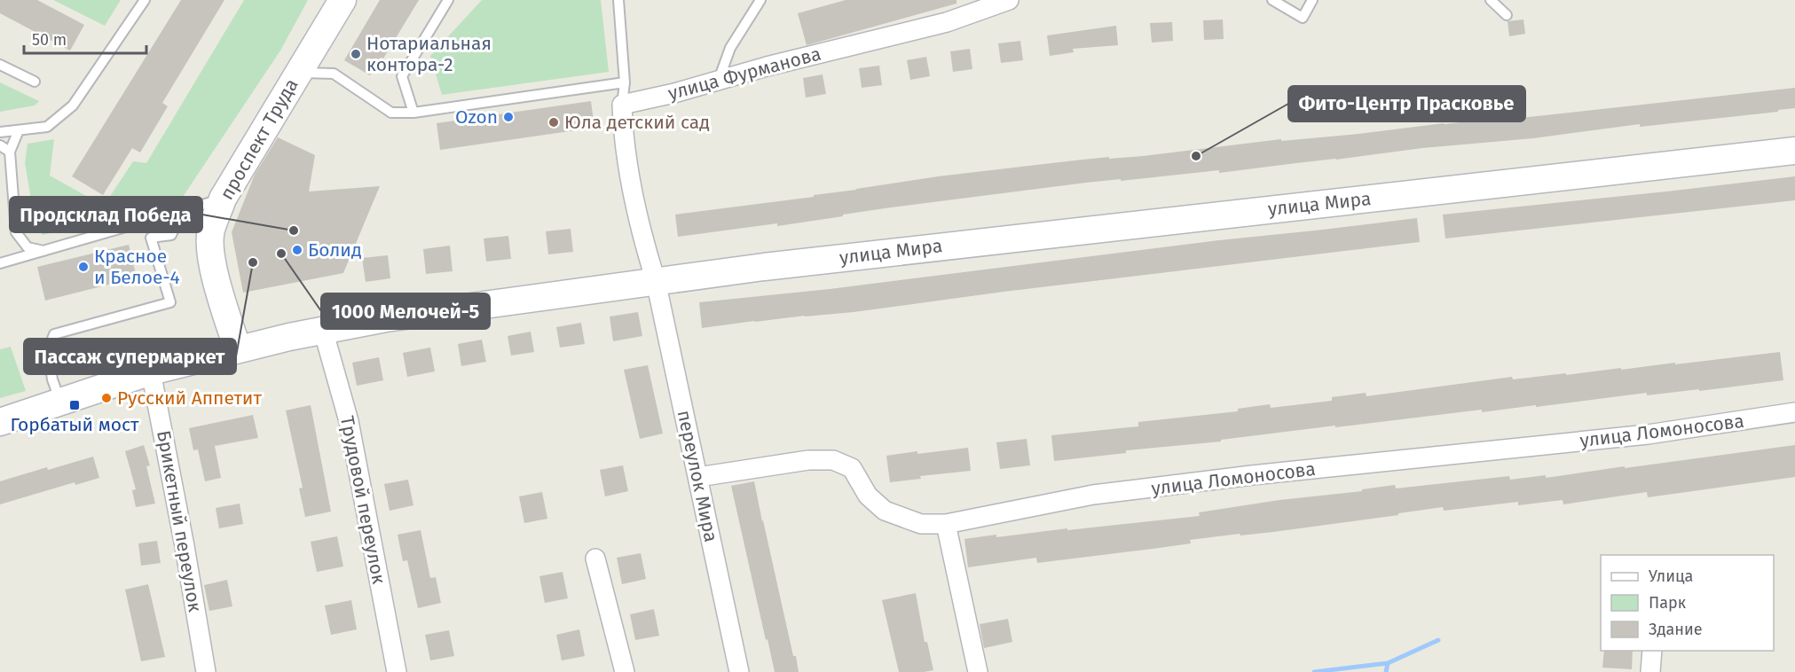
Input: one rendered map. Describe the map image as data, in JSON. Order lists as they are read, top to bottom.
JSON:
{
  "streets": {
    "main road": ["проспект Труда", "улица Мира"],
    "street": [
      "улица Фурманова",
      "улица Ломоносова",
      "переулок Мира",
      "Трудовой переулок",
      "Брикетный переулок"
    ]
  },
  "crossings": [
    ["проспект Труда", "улица Мира"],
    ["улица Мира", "переулок Мира"],
    ["улица Мира", "Трудовой переулок"],
    ["улица Мира", "Брикетный переулок"],
    ["улица Ломоносова", "переулок Мира"]
  ],
  "places": {
    "other": [
      "Нотариальная контора-2",
      "Ozon",
      "Юла детский сад",
      "Фито-Центр Прасковье",
      "Продсклад Победа",
      "Болид",
      "1000 Мелочей-5",
      "Пассаж супермаркет",
      "Красное и Белое-4",
      "Русский Аппетит"
    ],
    "transit": ["Горбатый мост"]
  },
  "legend": ["Улица", "Парк", "Здание"],
  "scale_bar": "50 m"
}
